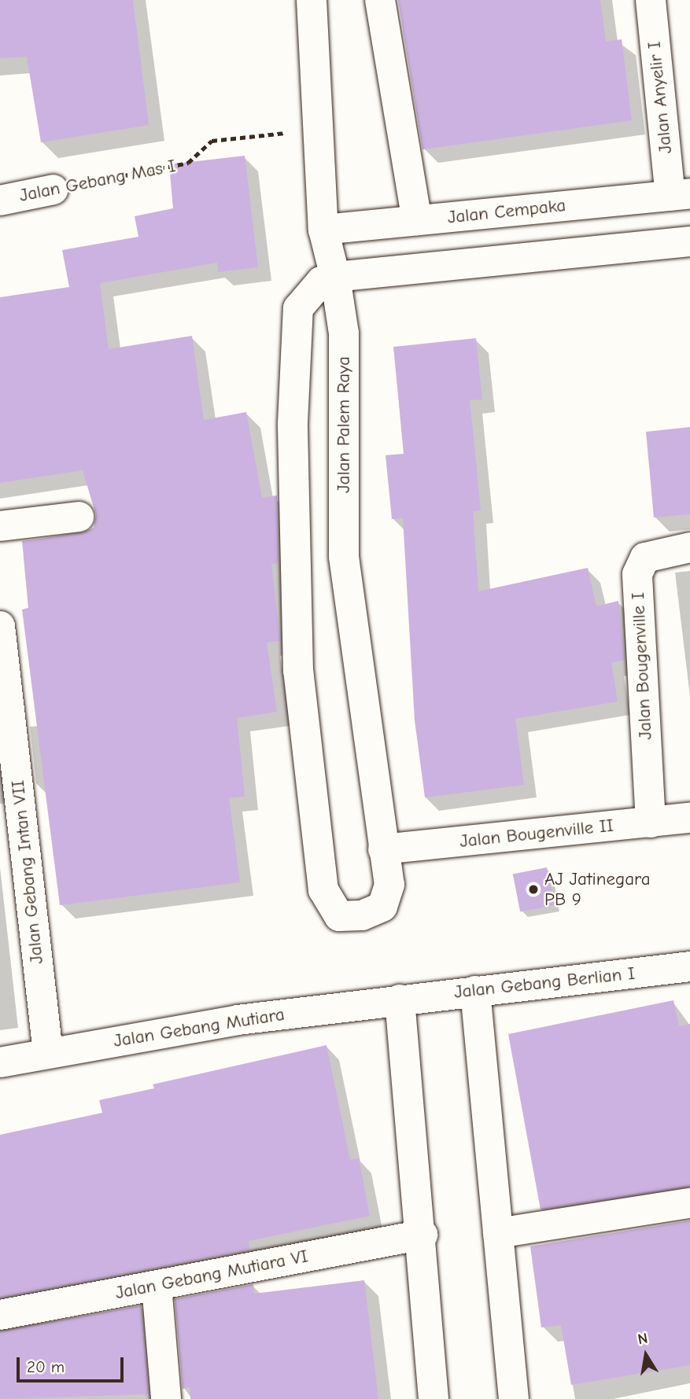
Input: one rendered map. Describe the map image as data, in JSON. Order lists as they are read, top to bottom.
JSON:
{
  "streets": {
    "street": [
      "Jalan Anyelir I",
      "Jalan Gebang Mas I",
      "Jalan Cempaka",
      "Jalan Palem Raya",
      "Jalan Bougenville I",
      "Jalan Bougenville II",
      "Jalan Gebang Intan VII",
      "Jalan Gebang Berlian I",
      "Jalan Gebang Mutiara",
      "Jalan Gebang Mutiara VI"
    ]
  },
  "crossings": [
    ["Jalan Anyelir I", "Jalan Cempaka"],
    ["Jalan Gebang Mas I", "Jalan Palem Raya"],
    ["Jalan Cempaka", "Jalan Palem Raya"],
    ["Jalan Palem Raya", "Jalan Bougenville II"],
    ["Jalan Bougenville I", "Jalan Bougenville II"],
    ["Jalan Gebang Intan VII", "Jalan Gebang Mutiara"],
    ["Jalan Gebang Berlian I", "Jalan Gebang Mutiara"]
  ],
  "places": ["AJ Jatinegara PB 9"],
  "scale_bar": "20 m",
  "north": "top"
}
